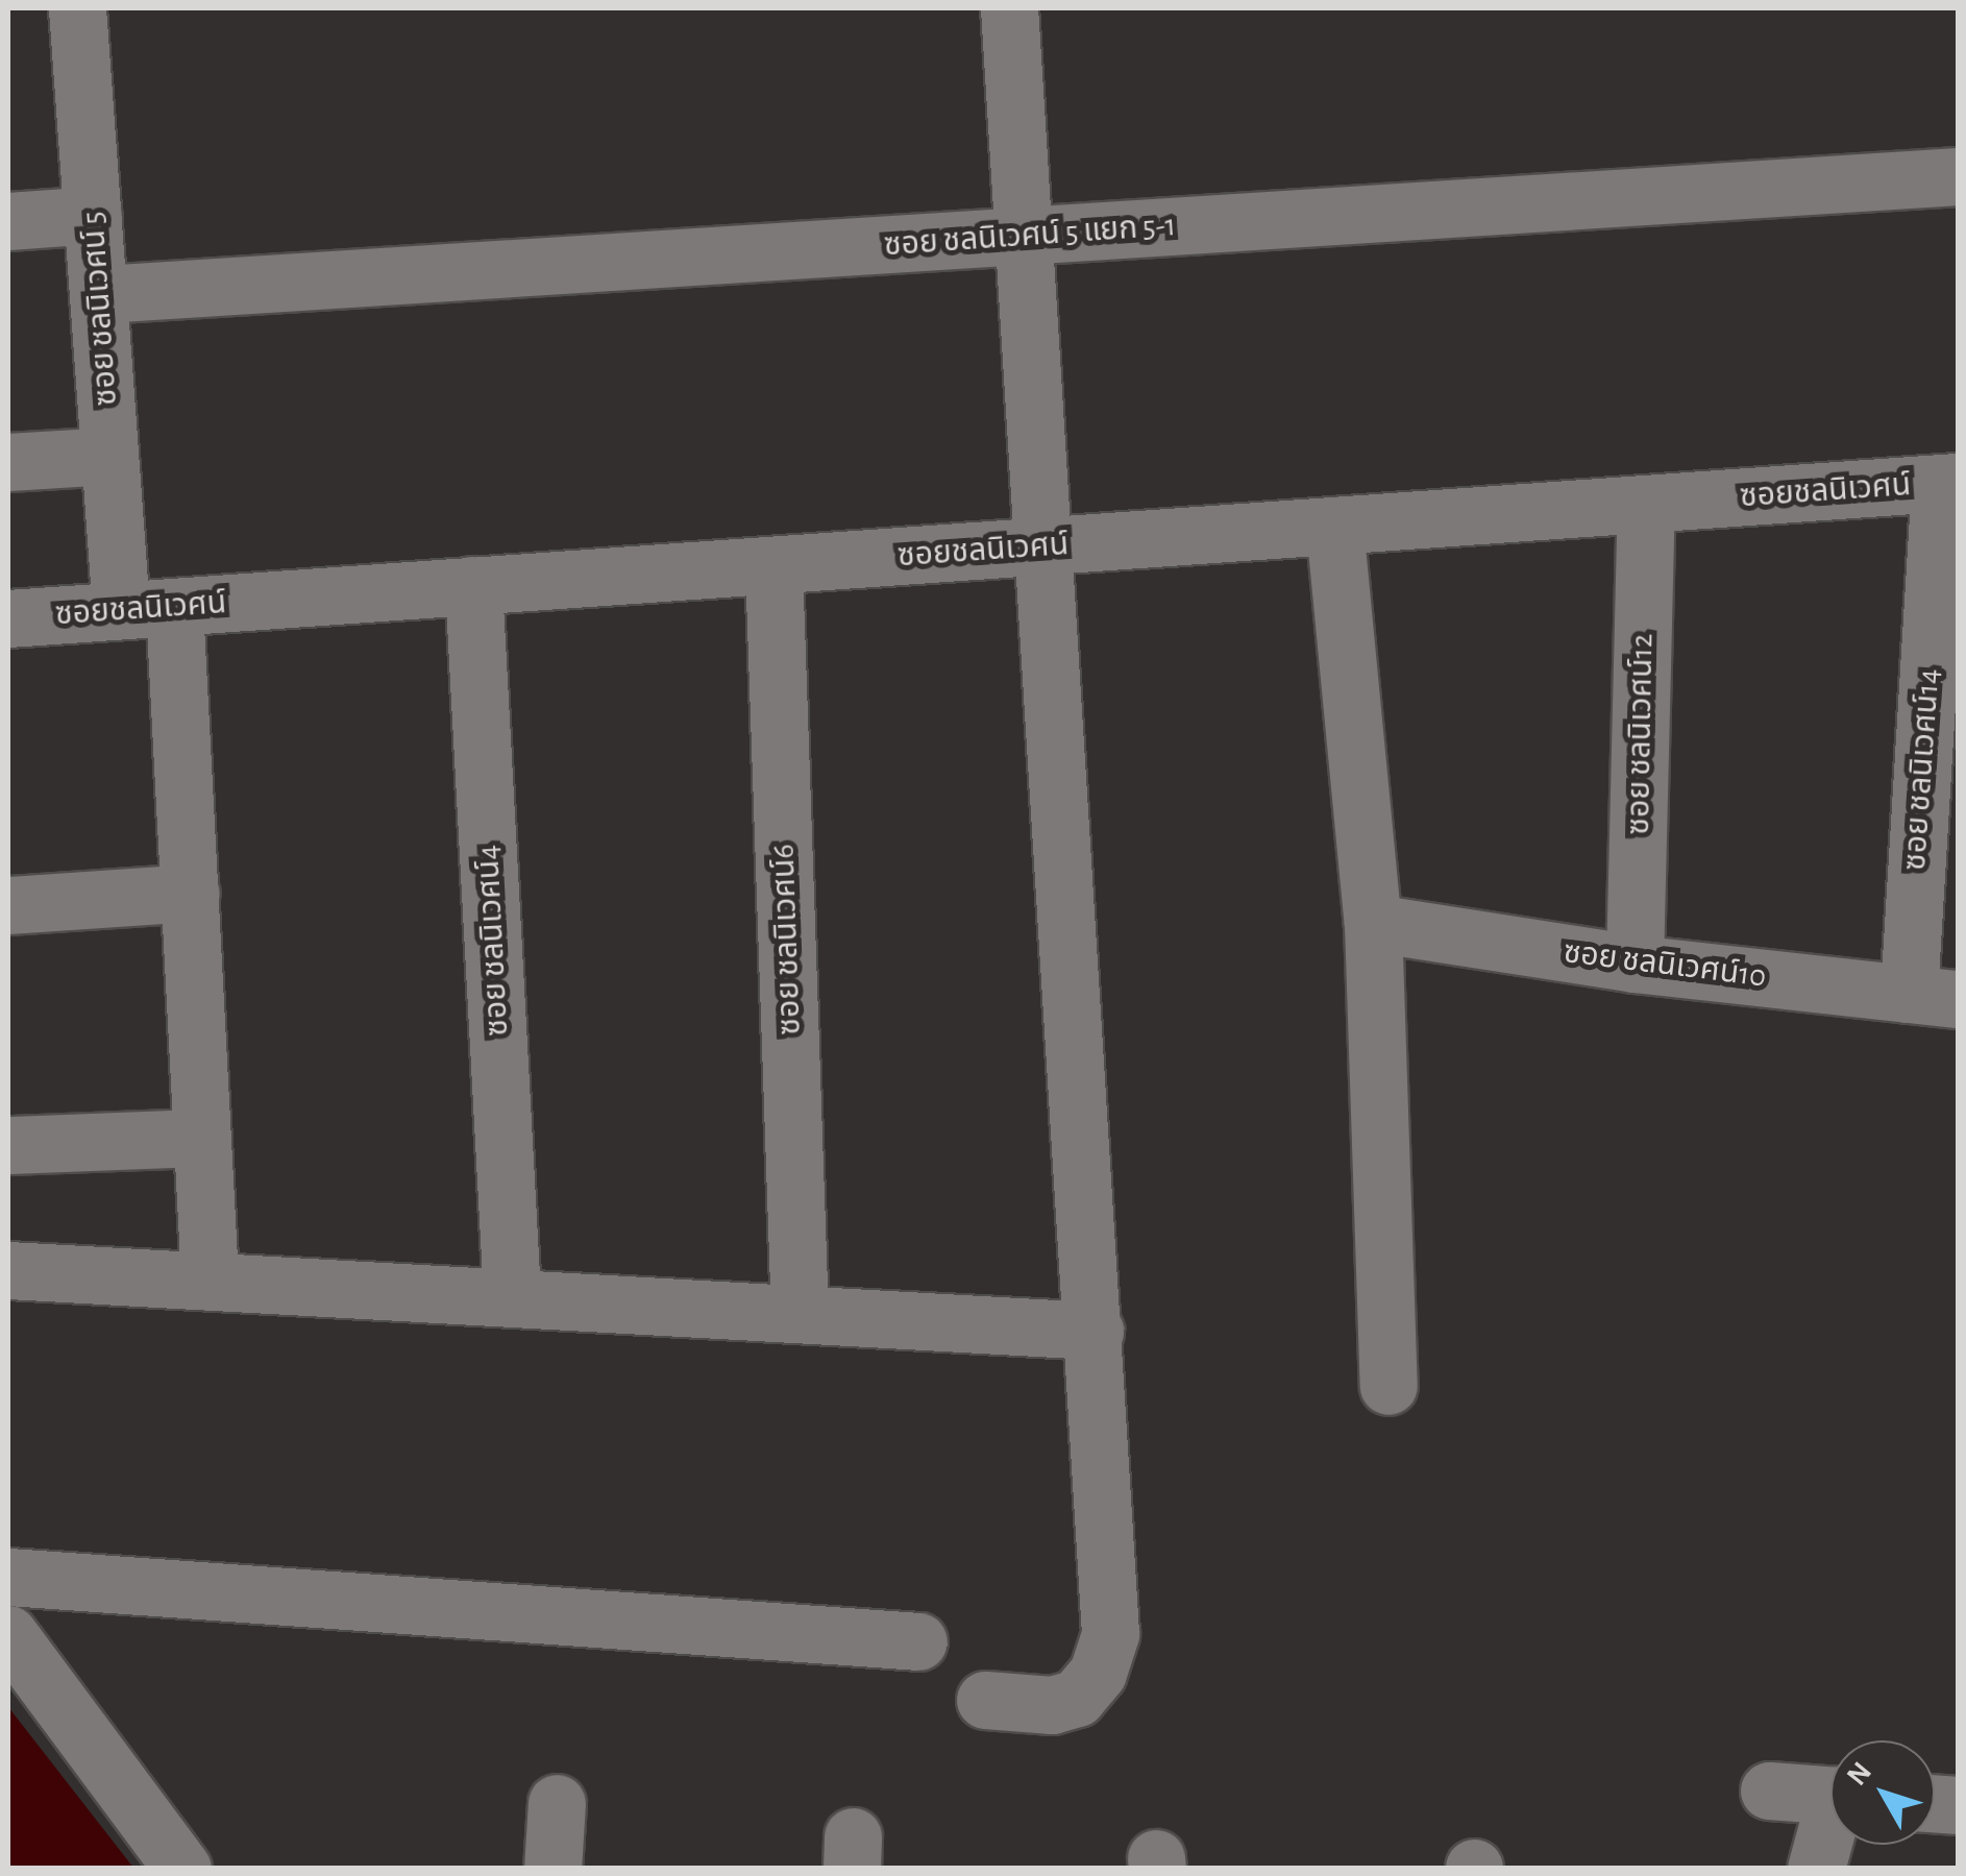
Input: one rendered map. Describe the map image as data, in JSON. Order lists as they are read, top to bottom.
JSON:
{
  "streets": {
    "street": [
      "ซอย ชลนิเวศน์ 5 แยก 5-1",
      "ซอย ชลนิเวศน์ 5",
      "ซอยชลนิเวศน์",
      "ซอย ชลนิเวศน์12",
      "ซอย ชลนิเวศน์14",
      "ซอย ชลนิเวศน์6",
      "ซอย ชลนิเวศน์4",
      "ซอย ชลนิเวศน์10"
    ]
  },
  "crossings": [
    ["ซอย ชลนิเวศน์ 5 แยก 5-1", "ซอย ชลนิเวศน์ 5"],
    ["ซอย ชลนิเวศน์ 5", "ซอยชลนิเวศน์"],
    ["ซอยชลนิเวศน์", "ซอย ชลนิเวศน์12"],
    ["ซอยชลนิเวศน์", "ซอย ชลนิเวศน์14"],
    ["ซอยชลนิเวศน์", "ซอย ชลนิเวศน์6"],
    ["ซอยชลนิเวศน์", "ซอย ชลนิเวศน์4"],
    ["ซอย ชลนิเวศน์12", "ซอย ชลนิเวศน์10"],
    ["ซอย ชลนิเวศน์14", "ซอย ชลนิเวศน์10"]
  ],
  "north": "top left"
}
